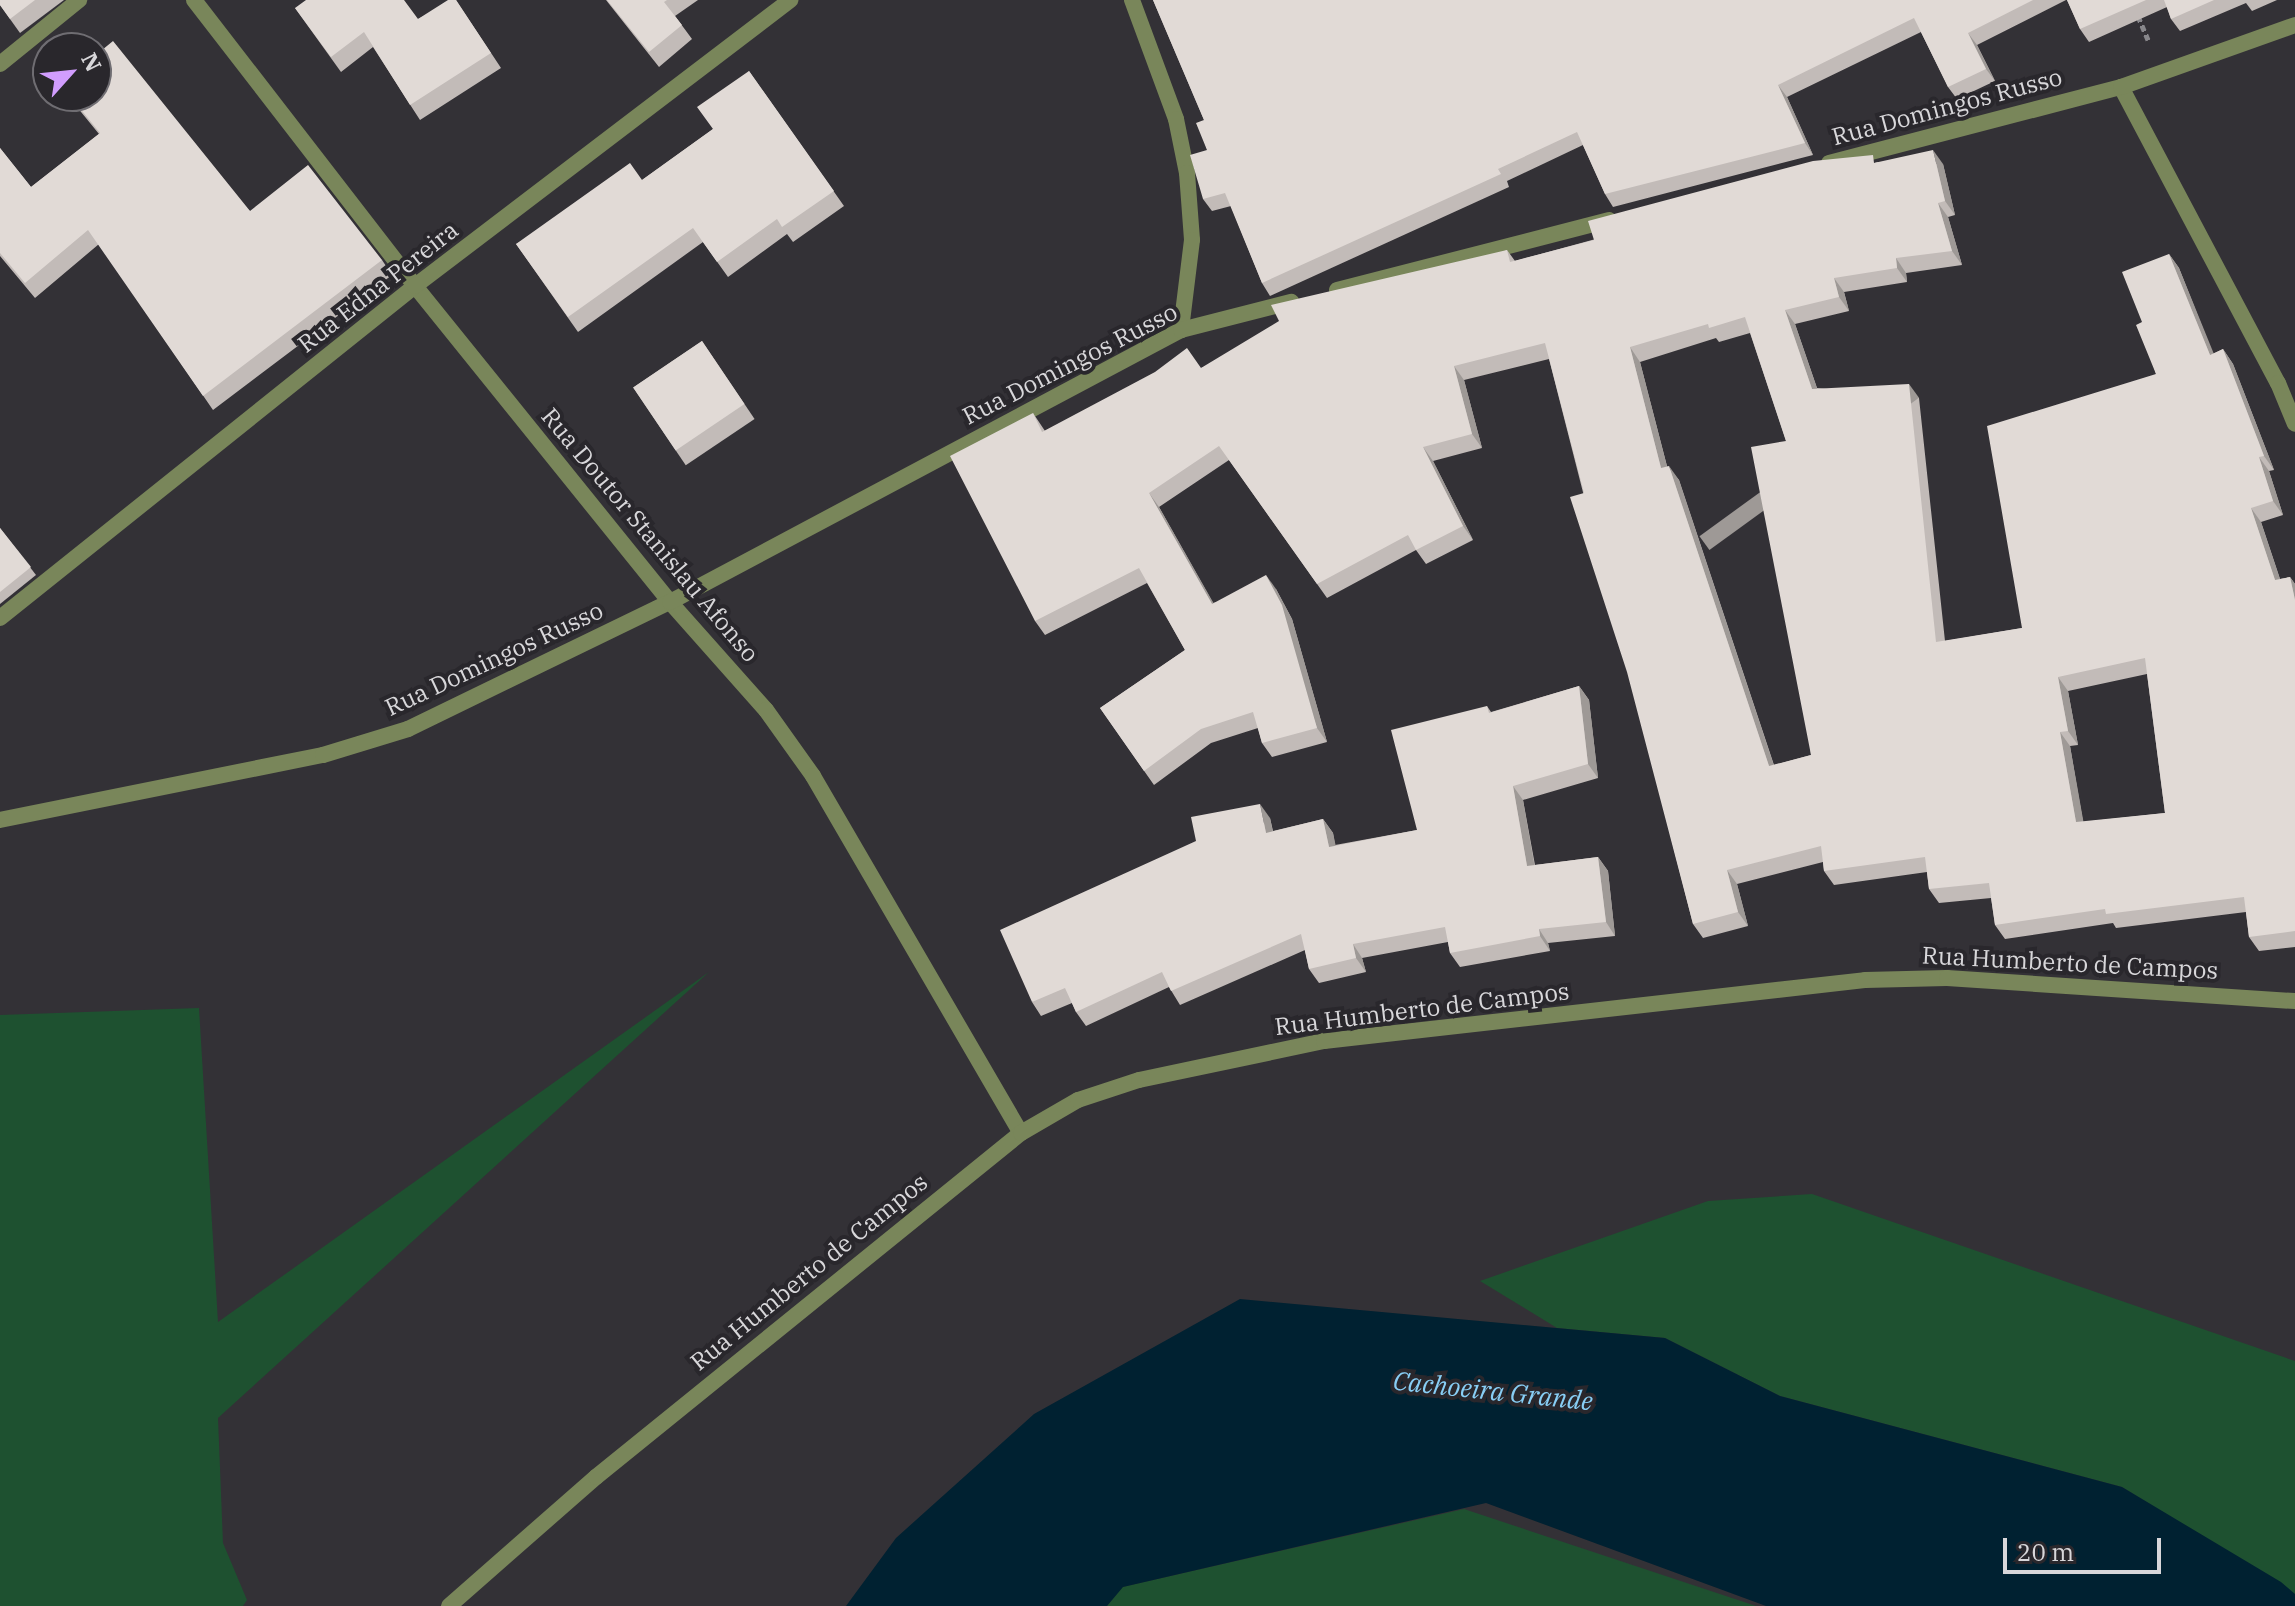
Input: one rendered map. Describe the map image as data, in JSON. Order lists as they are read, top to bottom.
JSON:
{
  "streets": {
    "street": [
      "Rua Domingos Russo",
      "Rua Edna Pereira",
      "Rua Doutor Stanislau Afonso",
      "Rua Humberto de Campos"
    ]
  },
  "crossings": [
    ["Rua Domingos Russo", "Rua Doutor Stanislau Afonso"],
    ["Rua Edna Pereira", "Rua Doutor Stanislau Afonso"],
    ["Rua Doutor Stanislau Afonso", "Rua Humberto de Campos"]
  ],
  "water": ["Cachoeira Grande"],
  "scale_bar": "20 m",
  "north": "top right"
}
